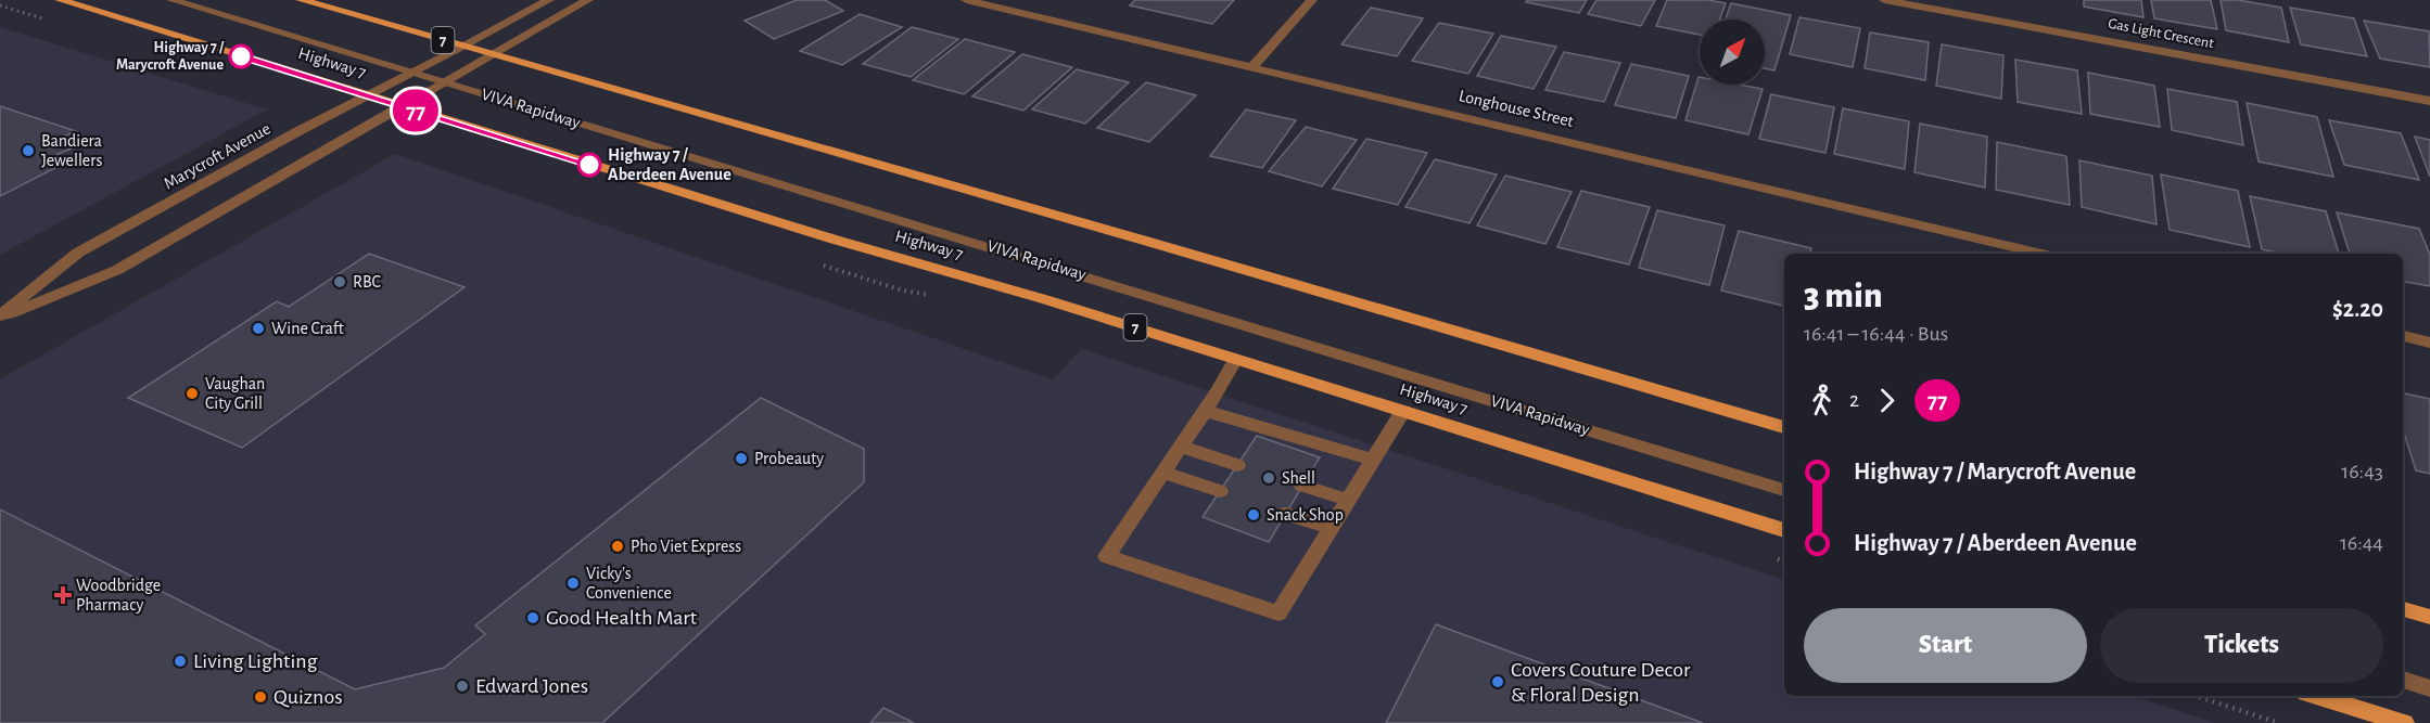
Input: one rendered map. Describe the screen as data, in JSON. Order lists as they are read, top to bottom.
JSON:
{
  "streets": {
    "main road": ["7", "Highway 7"],
    "street": [
      "Gas Light Crescent",
      "VIVA Rapidway",
      "Longhouse Street",
      "Marycroft Avenue"
    ]
  },
  "crossings": [
    ["7", "Marycroft Avenue"],
    ["Highway 7", "Marycroft Avenue"],
    ["VIVA Rapidway", "Marycroft Avenue"]
  ],
  "places": {
    "other": [
      "Highway 7 / Marycroft Avenue",
      "Bandiera Jewellers",
      "Highway 7 / Aberdeen Avenue",
      "RBC",
      "Wine Craft",
      "Vaughan City Grill",
      "Probeauty",
      "Shell",
      "Snack Shop",
      "Pho Viet Express",
      "Vicky's Convenience",
      "Good Health Mart",
      "Living Lighting",
      "Covers Couture Decor & Floral Design",
      "Edward Jones",
      "Quiznos"
    ],
    "health": ["Woodbridge Pharmacy"]
  },
  "lines": ["bus line 77"],
  "north": "top right",
  "page": {
    "on_map": "77",
    "heading": ["3 min", "16:41 – 16:44 · Bus", "$2.20"],
    "legs": ["2", "77"],
    "list": [
      {
        "name": "Highway 7 / Marycroft Avenue",
        "value": "16:43"
      },
      {
        "name": "Highway 7 / Aberdeen Avenue",
        "value": "16:44"
      }
    ],
    "buttons": ["Start", "Tickets"]
  }
}
